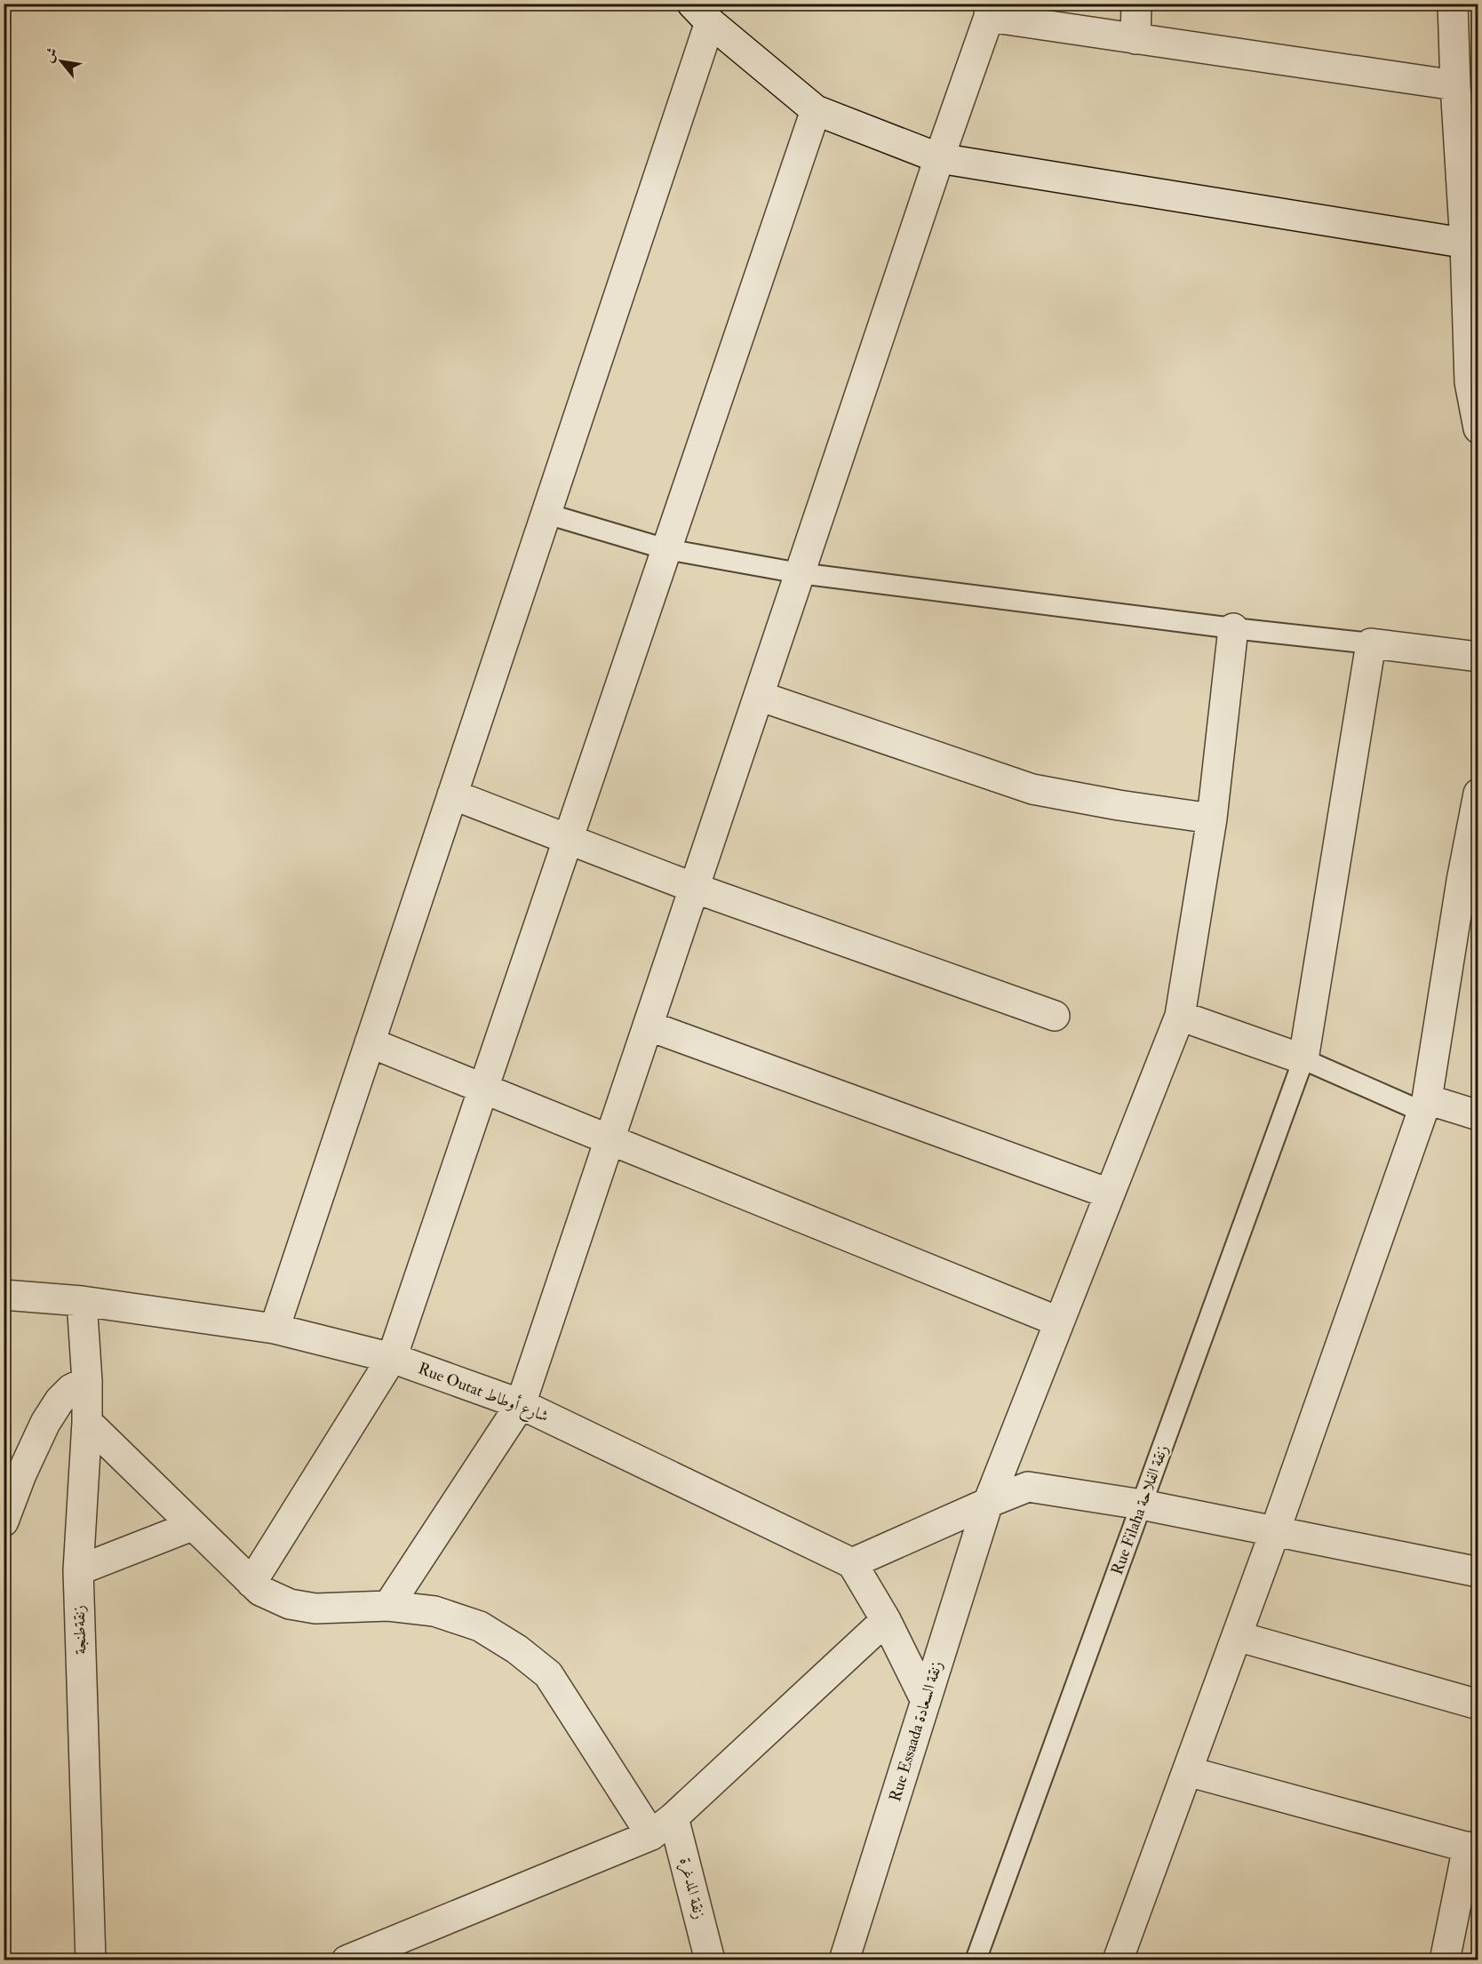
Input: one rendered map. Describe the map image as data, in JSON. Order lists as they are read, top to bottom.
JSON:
{
  "streets": {
    "street": [
      "Rue Outat شارع أوطاط",
      "زنقةطنجة",
      "Rue Essaada زنقة السعادة",
      "زنقة المدغرة"
    ],
    "lane": ["Rue Filaha زنقة الفلاحة"]
  },
  "crossings": [
    ["Rue Outat شارع أوطاط", "زنقةطنجة"]
  ],
  "north": "top left"
}
